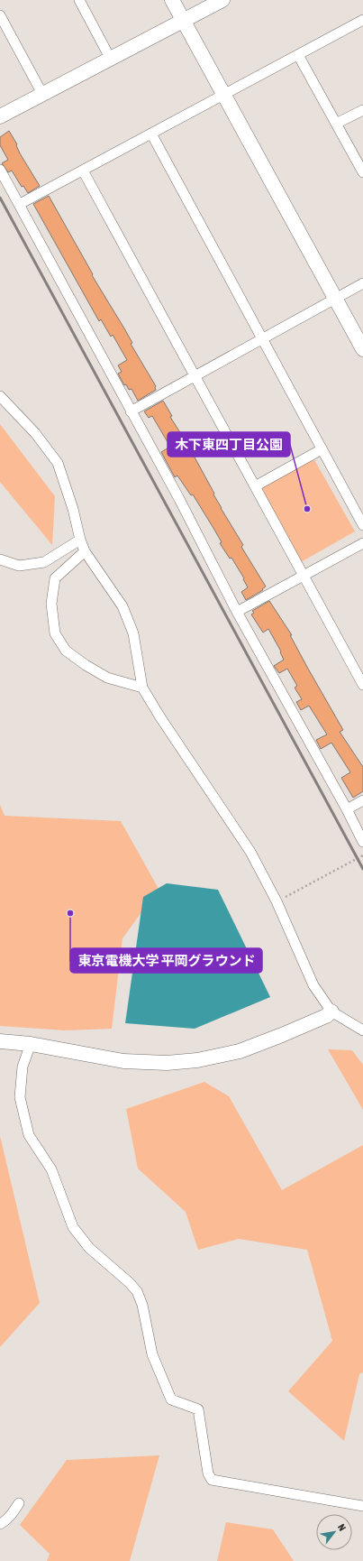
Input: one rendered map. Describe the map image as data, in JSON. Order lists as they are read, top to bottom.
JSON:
{
  "places": ["木下東四丁目公園", "東京電機大学 平岡グラウンド"],
  "north": "top right"
}
